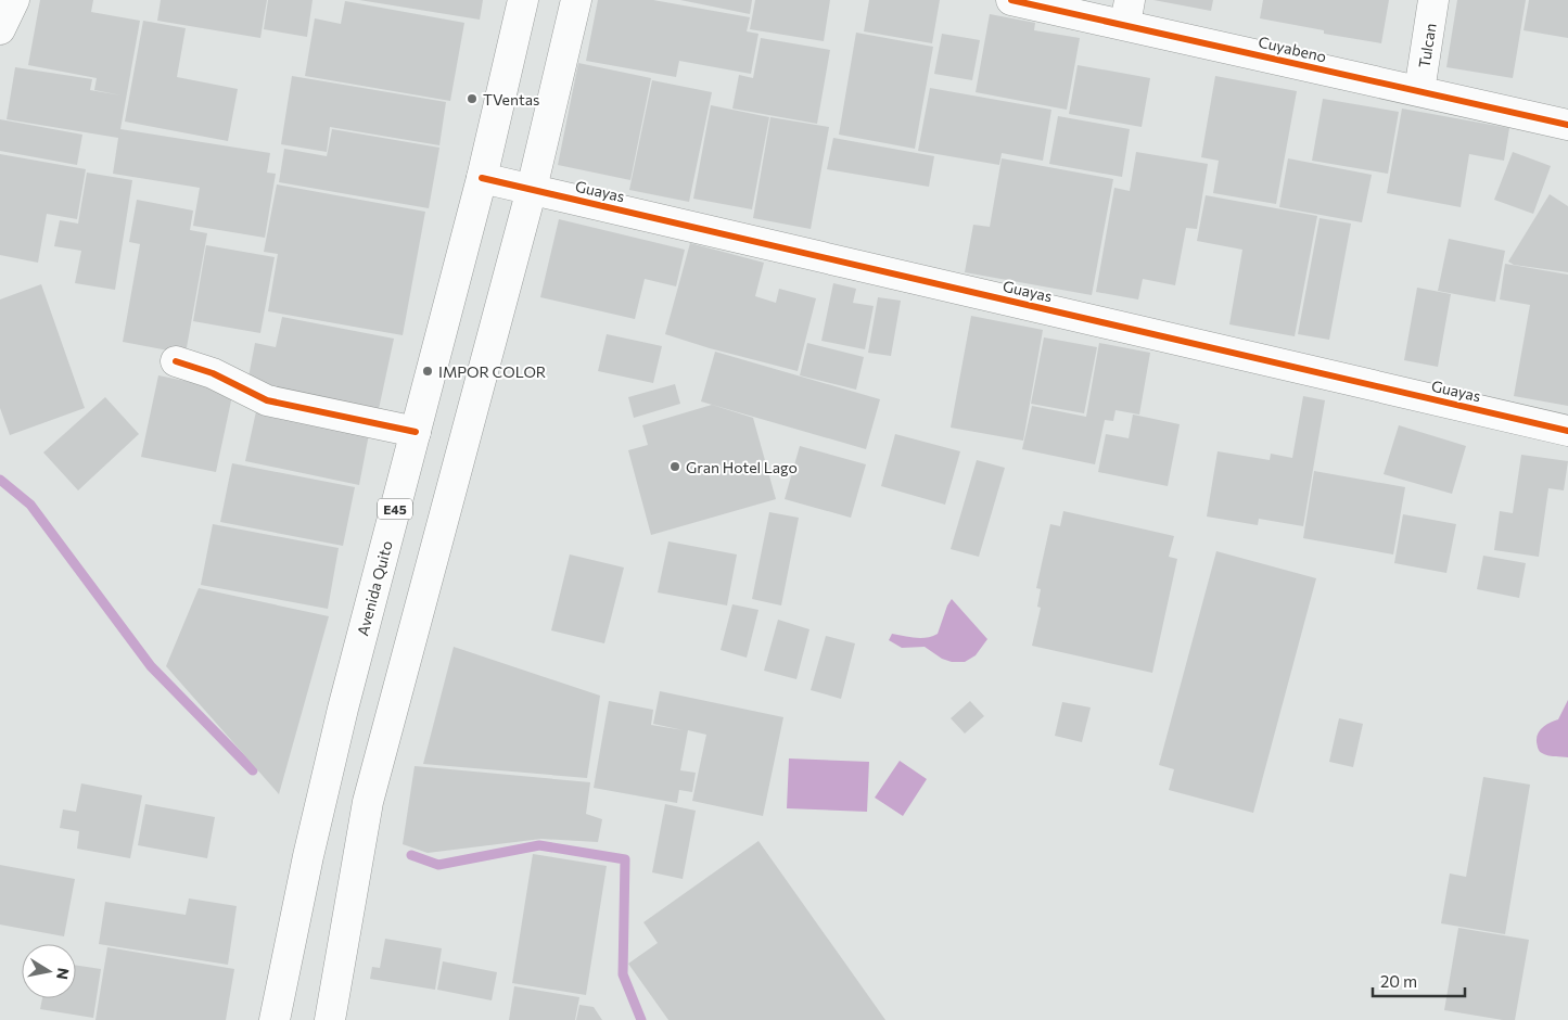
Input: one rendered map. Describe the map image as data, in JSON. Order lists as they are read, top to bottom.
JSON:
{
  "streets": {
    "main road": [
      "Tulcan",
      "Cuyabeno",
      "Guayas",
      "E45",
      "Avenida Quito"
    ]
  },
  "crossings": [
    ["Tulcan", "Cuyabeno"],
    ["Guayas", "Avenida Quito"]
  ],
  "places": ["TVentas", "IMPOR COLOR", "Gran Hotel Lago"],
  "scale_bar": "20 m",
  "north": "right"
}
